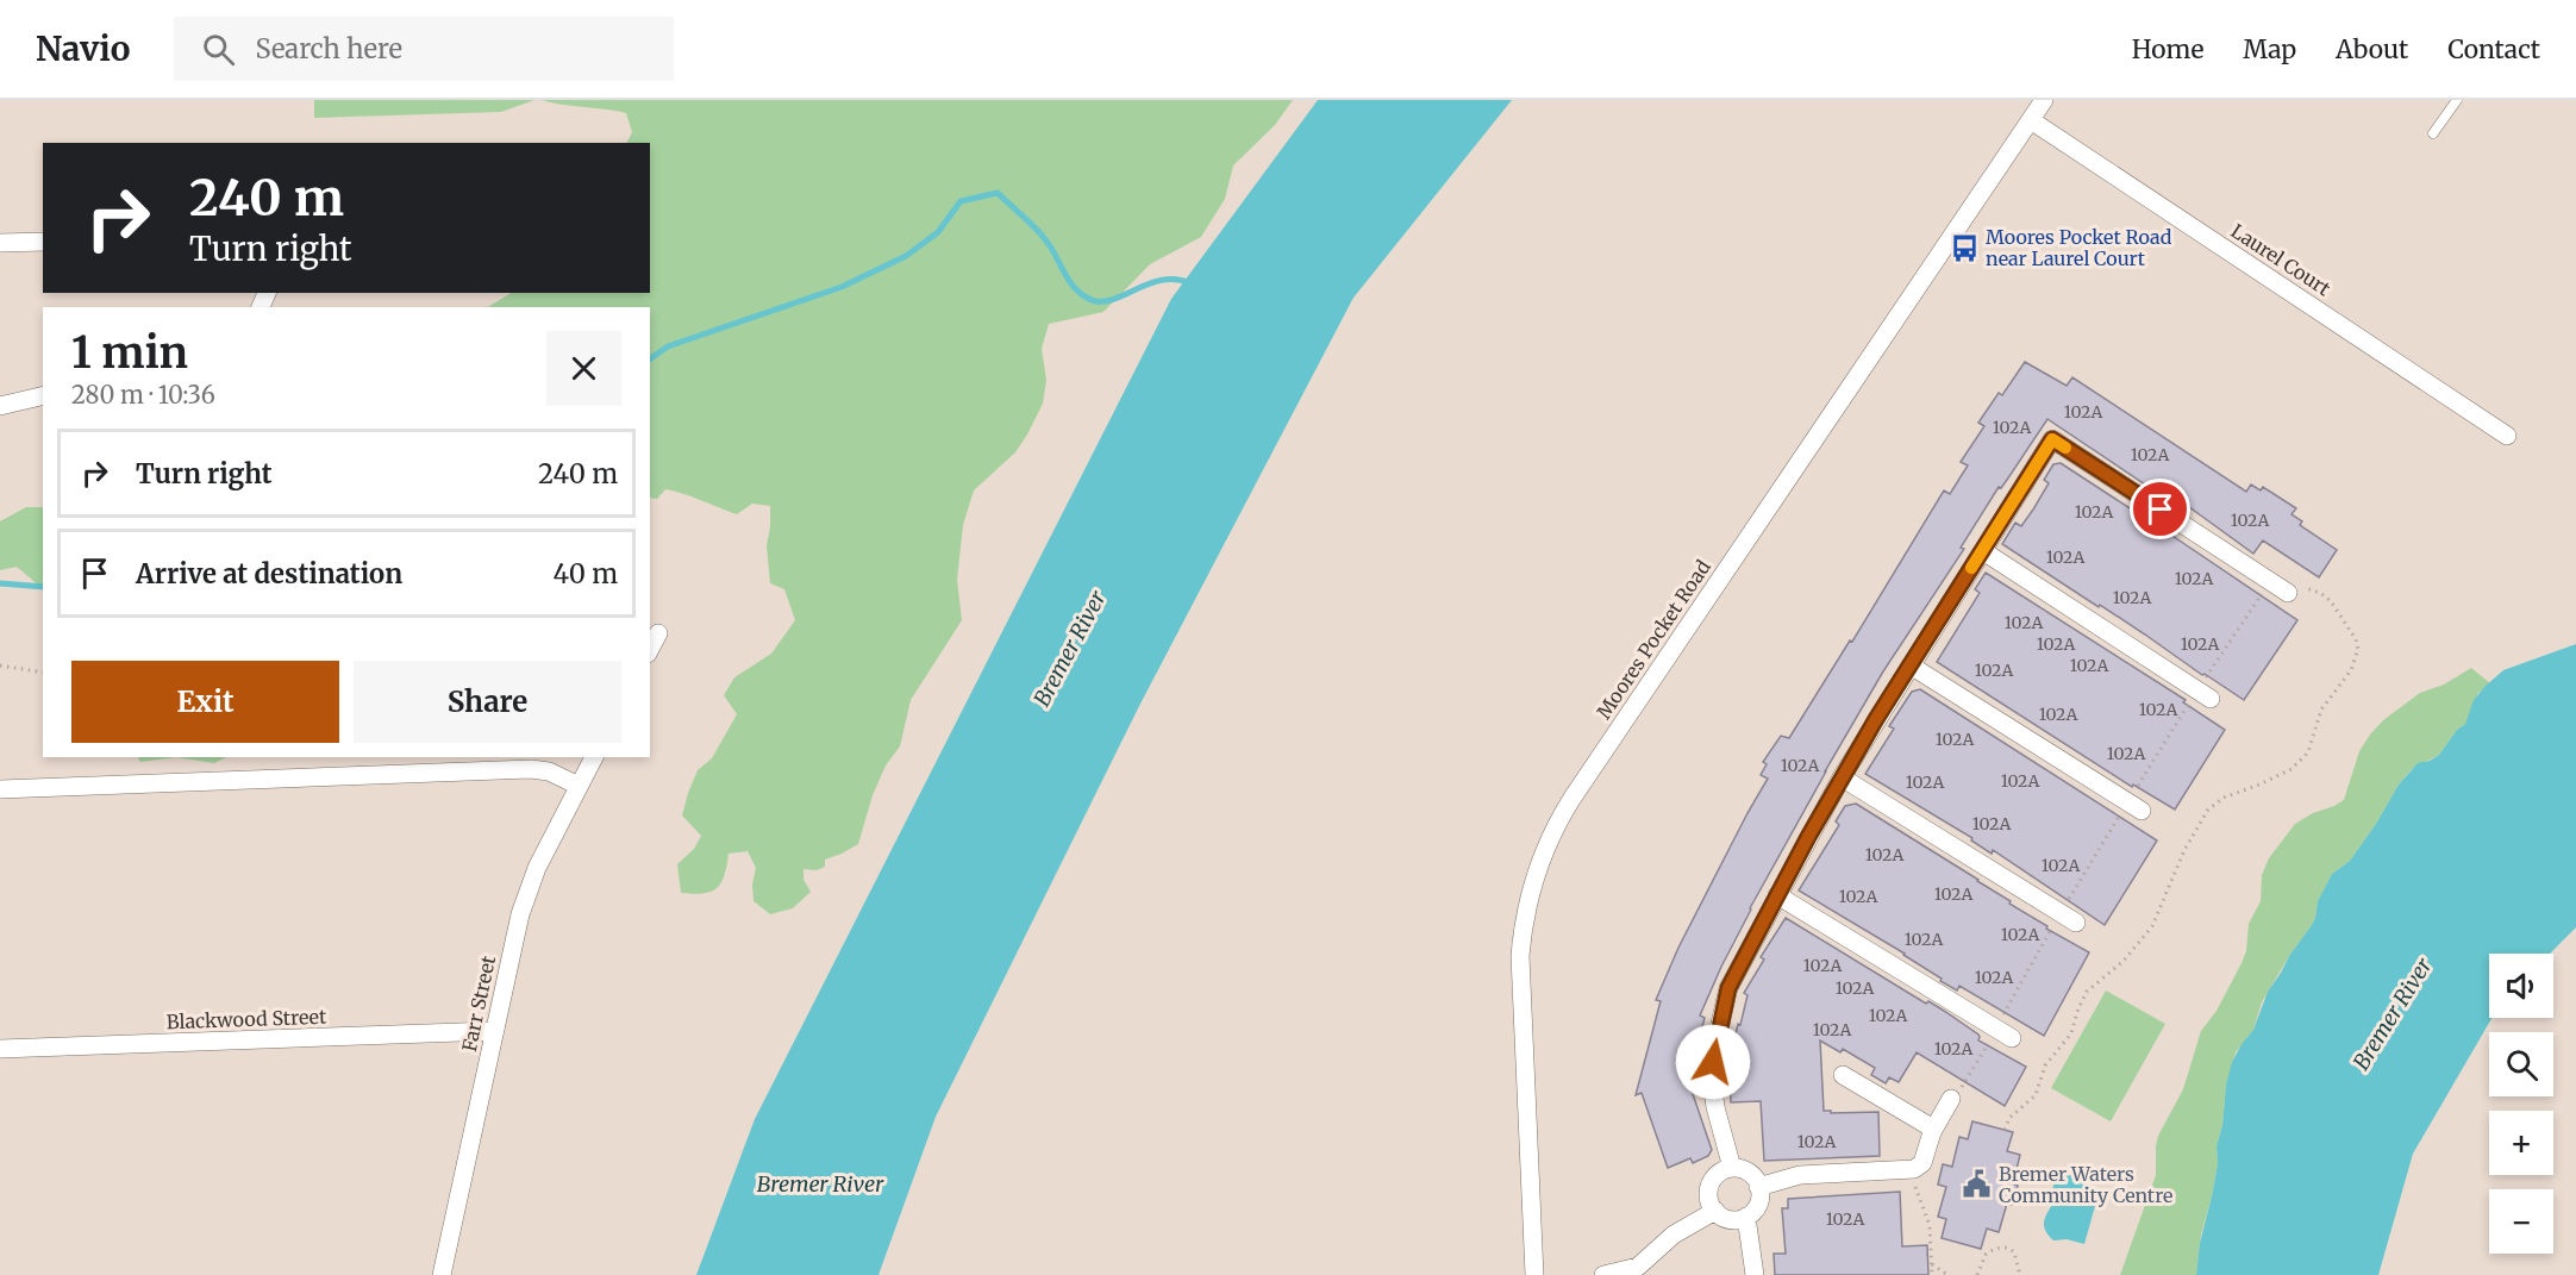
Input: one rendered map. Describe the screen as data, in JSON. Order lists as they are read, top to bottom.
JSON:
{
  "streets": {
    "street": [
      "Laurel Court",
      "Moores Pocket Road",
      "Farr Street",
      "Blackwood Street"
    ]
  },
  "crossings": [
    ["Laurel Court", "Moores Pocket Road"],
    ["Farr Street", "Blackwood Street"]
  ],
  "water": ["Bremer River"],
  "places": {
    "bus stop": ["Moores Pocket Road near Laurel Court"],
    "public building": ["Bremer Waters Community Centre"]
  },
  "house_numbers": [
    "102A",
    "102A",
    "102A",
    "102A",
    "102A",
    "102A",
    "102A",
    "102A",
    "102A",
    "102A",
    "102A",
    "102A",
    "102A",
    "102A",
    "102A",
    "102A",
    "102A",
    "102A",
    "102A",
    "102A",
    "102A",
    "102A",
    "102A",
    "102A",
    "102A",
    "102A",
    "102A",
    "102A",
    "102A",
    "102A",
    "102A",
    "102A",
    "102A",
    "102A",
    "102A"
  ],
  "page": {
    "header": "Navio",
    "search": "Search here",
    "nav": [
      "Home",
      "Map",
      "About",
      "Contact"
    ],
    "turn": ["240 m", "Turn right"],
    "heading": ["1 min", "280 m · 10:36"],
    "list": [
      {
        "name": "Turn right",
        "value": "240 m"
      },
      {
        "name": "Arrive at destination",
        "value": "40 m"
      }
    ],
    "buttons": ["Exit", "Share"],
    "map_buttons": ["+", "−"]
  }
}
